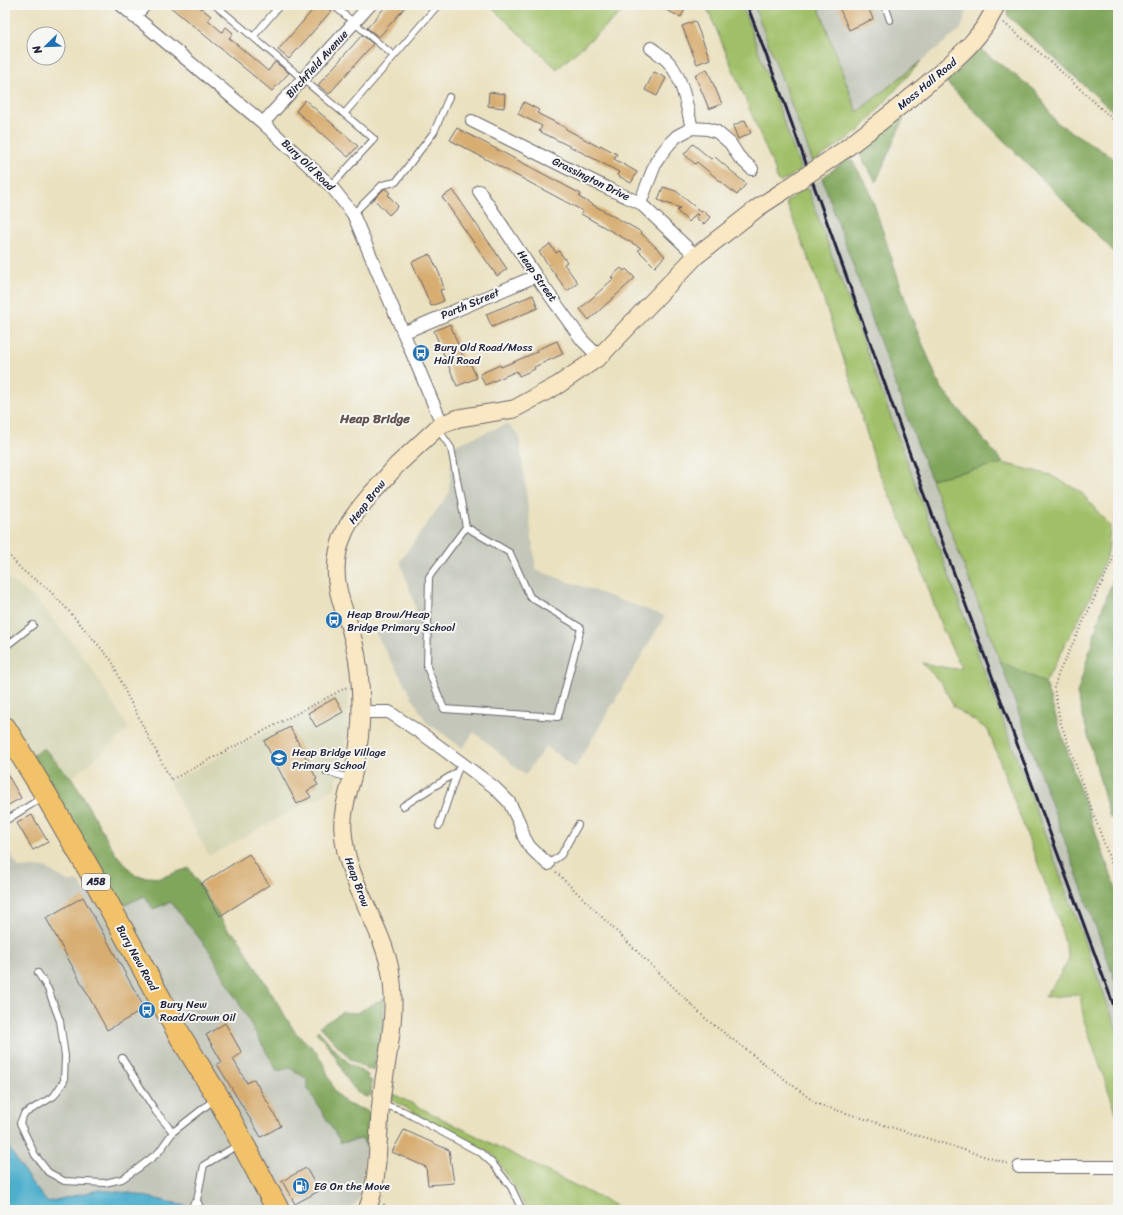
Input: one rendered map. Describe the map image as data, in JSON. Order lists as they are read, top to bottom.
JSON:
{
  "streets": {
    "highway": ["A58", "Bury New Road"],
    "street": [
      "Birchfield Avenue",
      "Moss Hall Road",
      "Bury Old Road",
      "Grassington Drive",
      "Heap Street",
      "Parth Street",
      "Heap Brow"
    ]
  },
  "crossings": [
    ["Birchfield Avenue", "Bury Old Road"],
    ["Moss Hall Road", "Bury Old Road"],
    ["Moss Hall Road", "Grassington Drive"],
    ["Moss Hall Road", "Heap Street"],
    ["Moss Hall Road", "Heap Brow"],
    ["Bury Old Road", "Parth Street"],
    ["Bury Old Road", "Heap Brow"],
    ["Heap Street", "Parth Street"]
  ],
  "districts": ["Heap Bridge"],
  "places": {
    "bus stop": ["Bury Old Road/Moss Hall Road", "Heap Brow/Heap Bridge Primary School", "Bury New Road/Crown Oil"],
    "school or university": ["Heap Bridge Village Primary School"],
    "fuel station": ["EG On the Move"]
  },
  "north": "bottom left"
}
